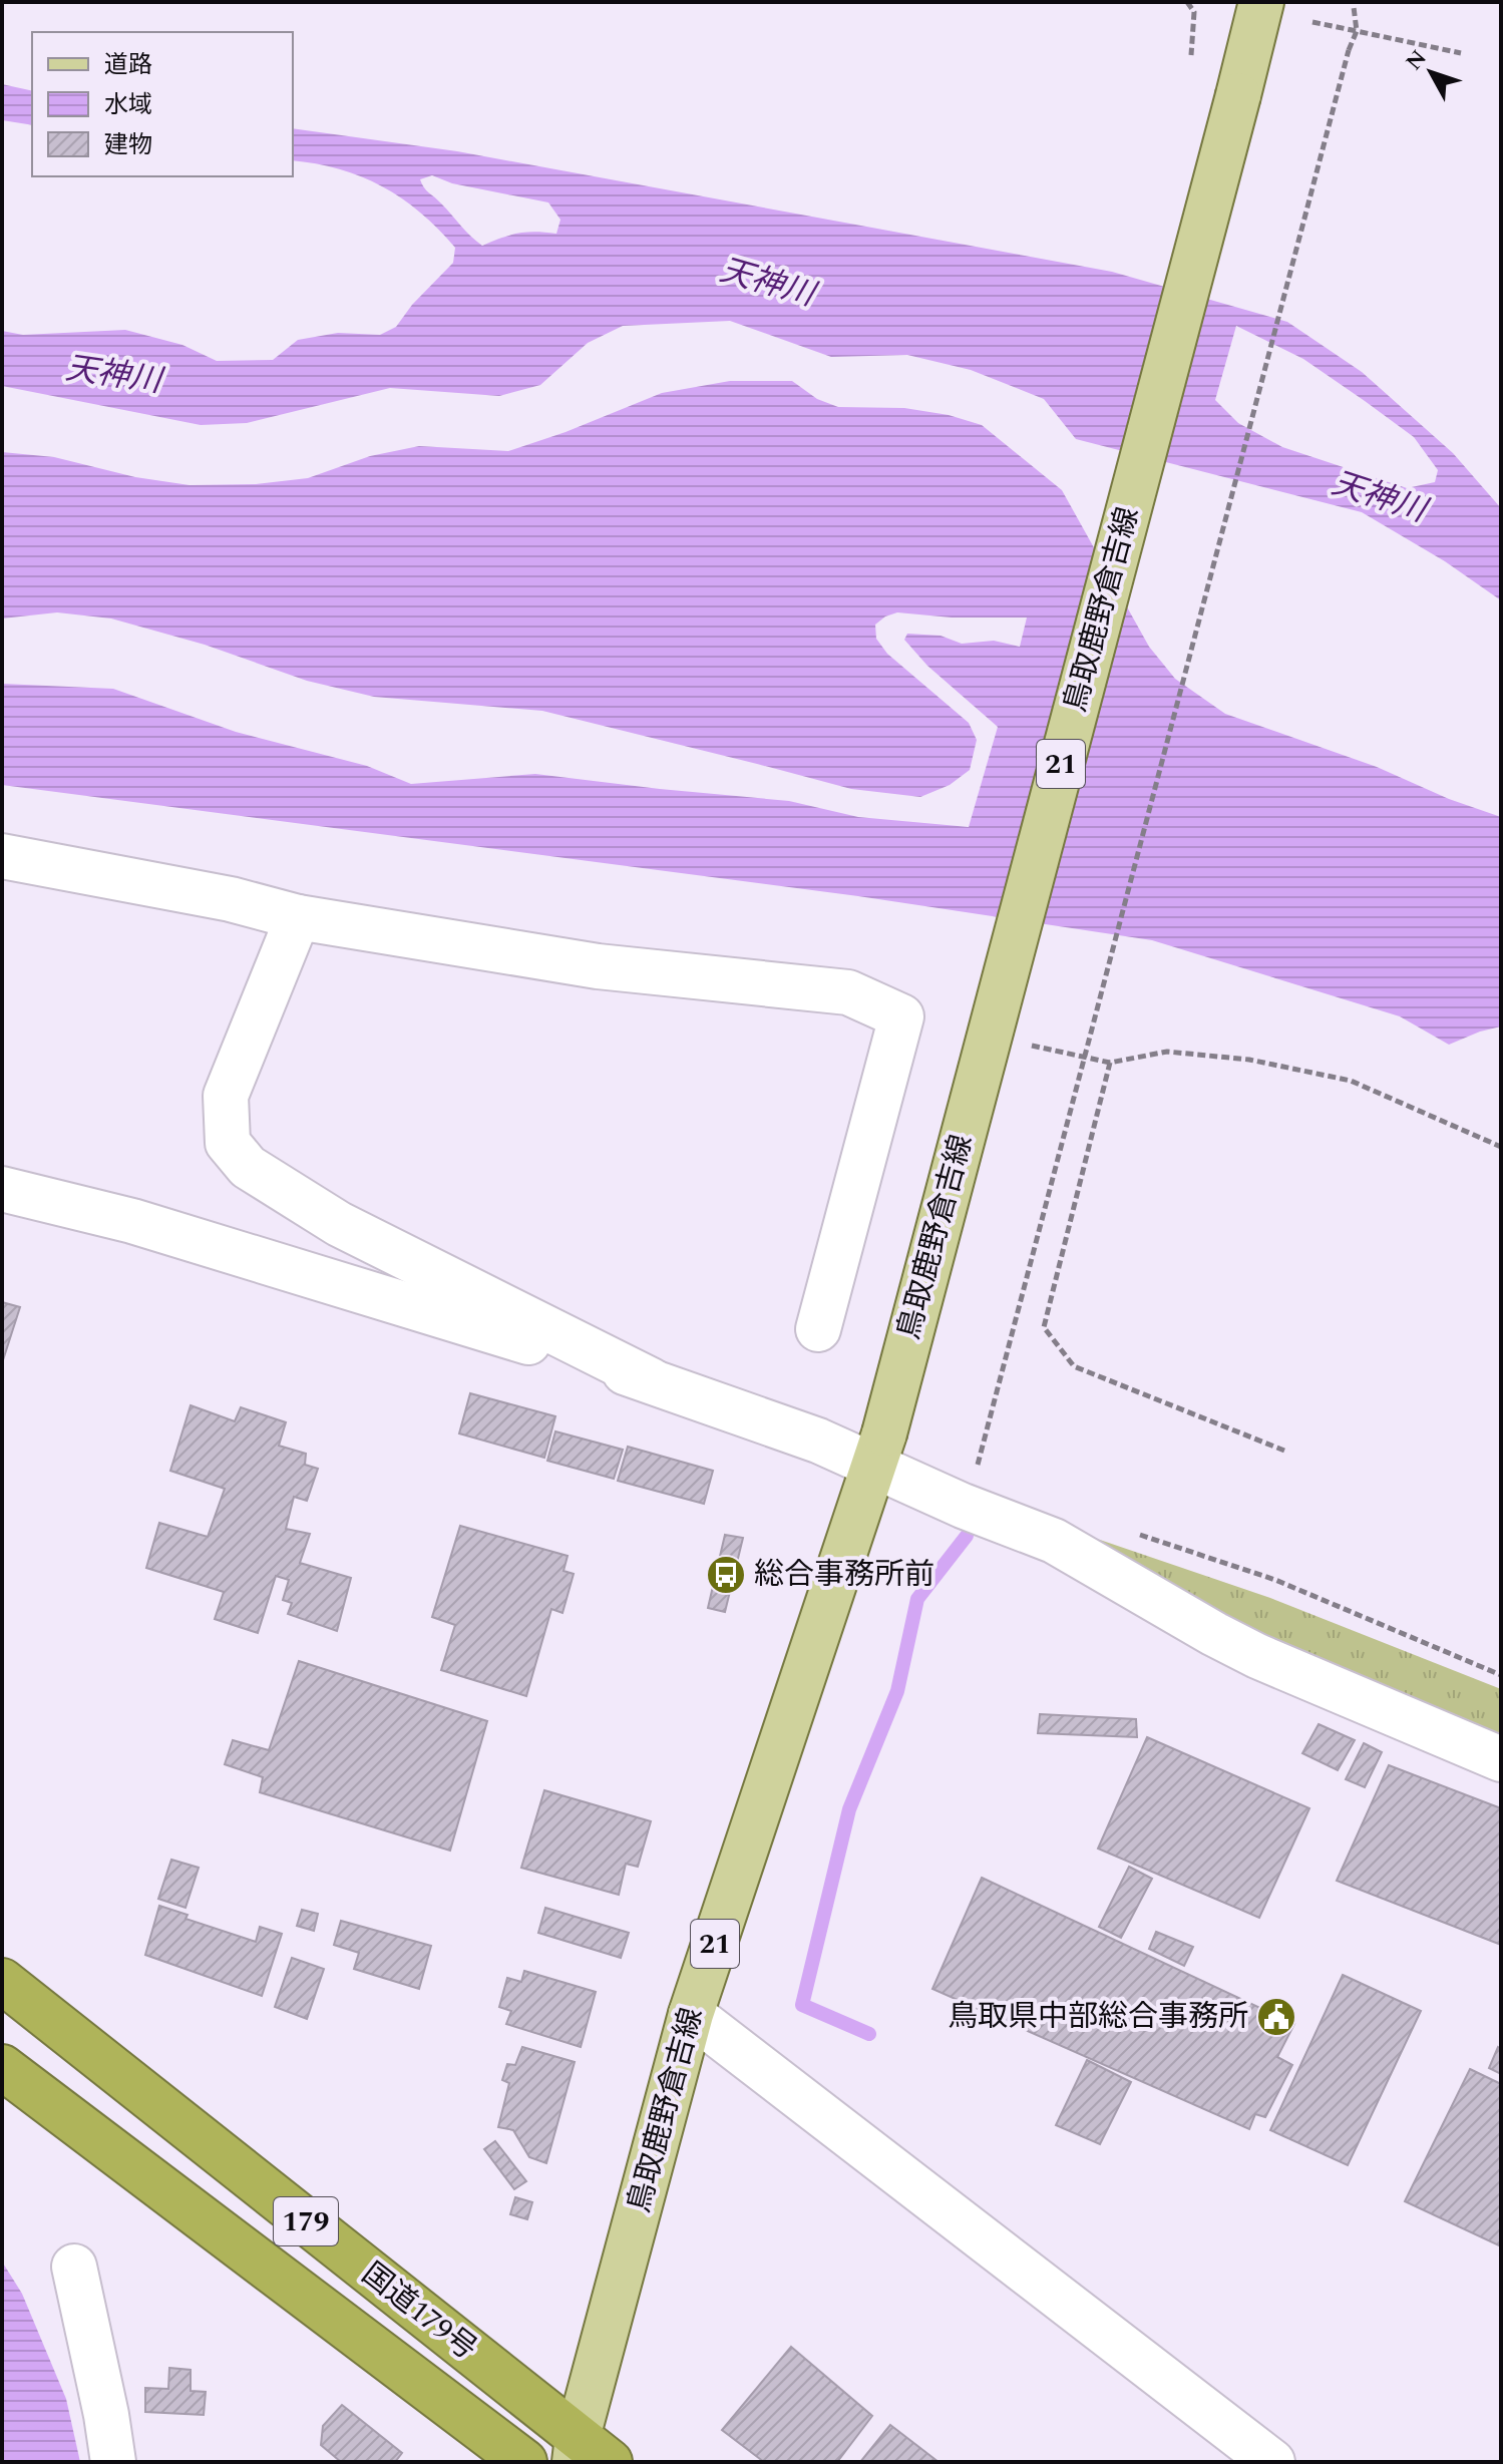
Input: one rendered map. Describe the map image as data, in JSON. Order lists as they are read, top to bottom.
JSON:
{
  "streets": {
    "highway": ["179", "国道179号"],
    "main road": ["鳥取鹿野倉吉線", "21"]
  },
  "crossings": [
    ["鳥取鹿野倉吉線", "国道179号"]
  ],
  "water": ["天神川"],
  "places": {
    "bus stop": ["総合事務所前"],
    "public building": ["鳥取県中部総合事務所"]
  },
  "legend": ["道路", "水域", "建物"],
  "north": "top left"
}
